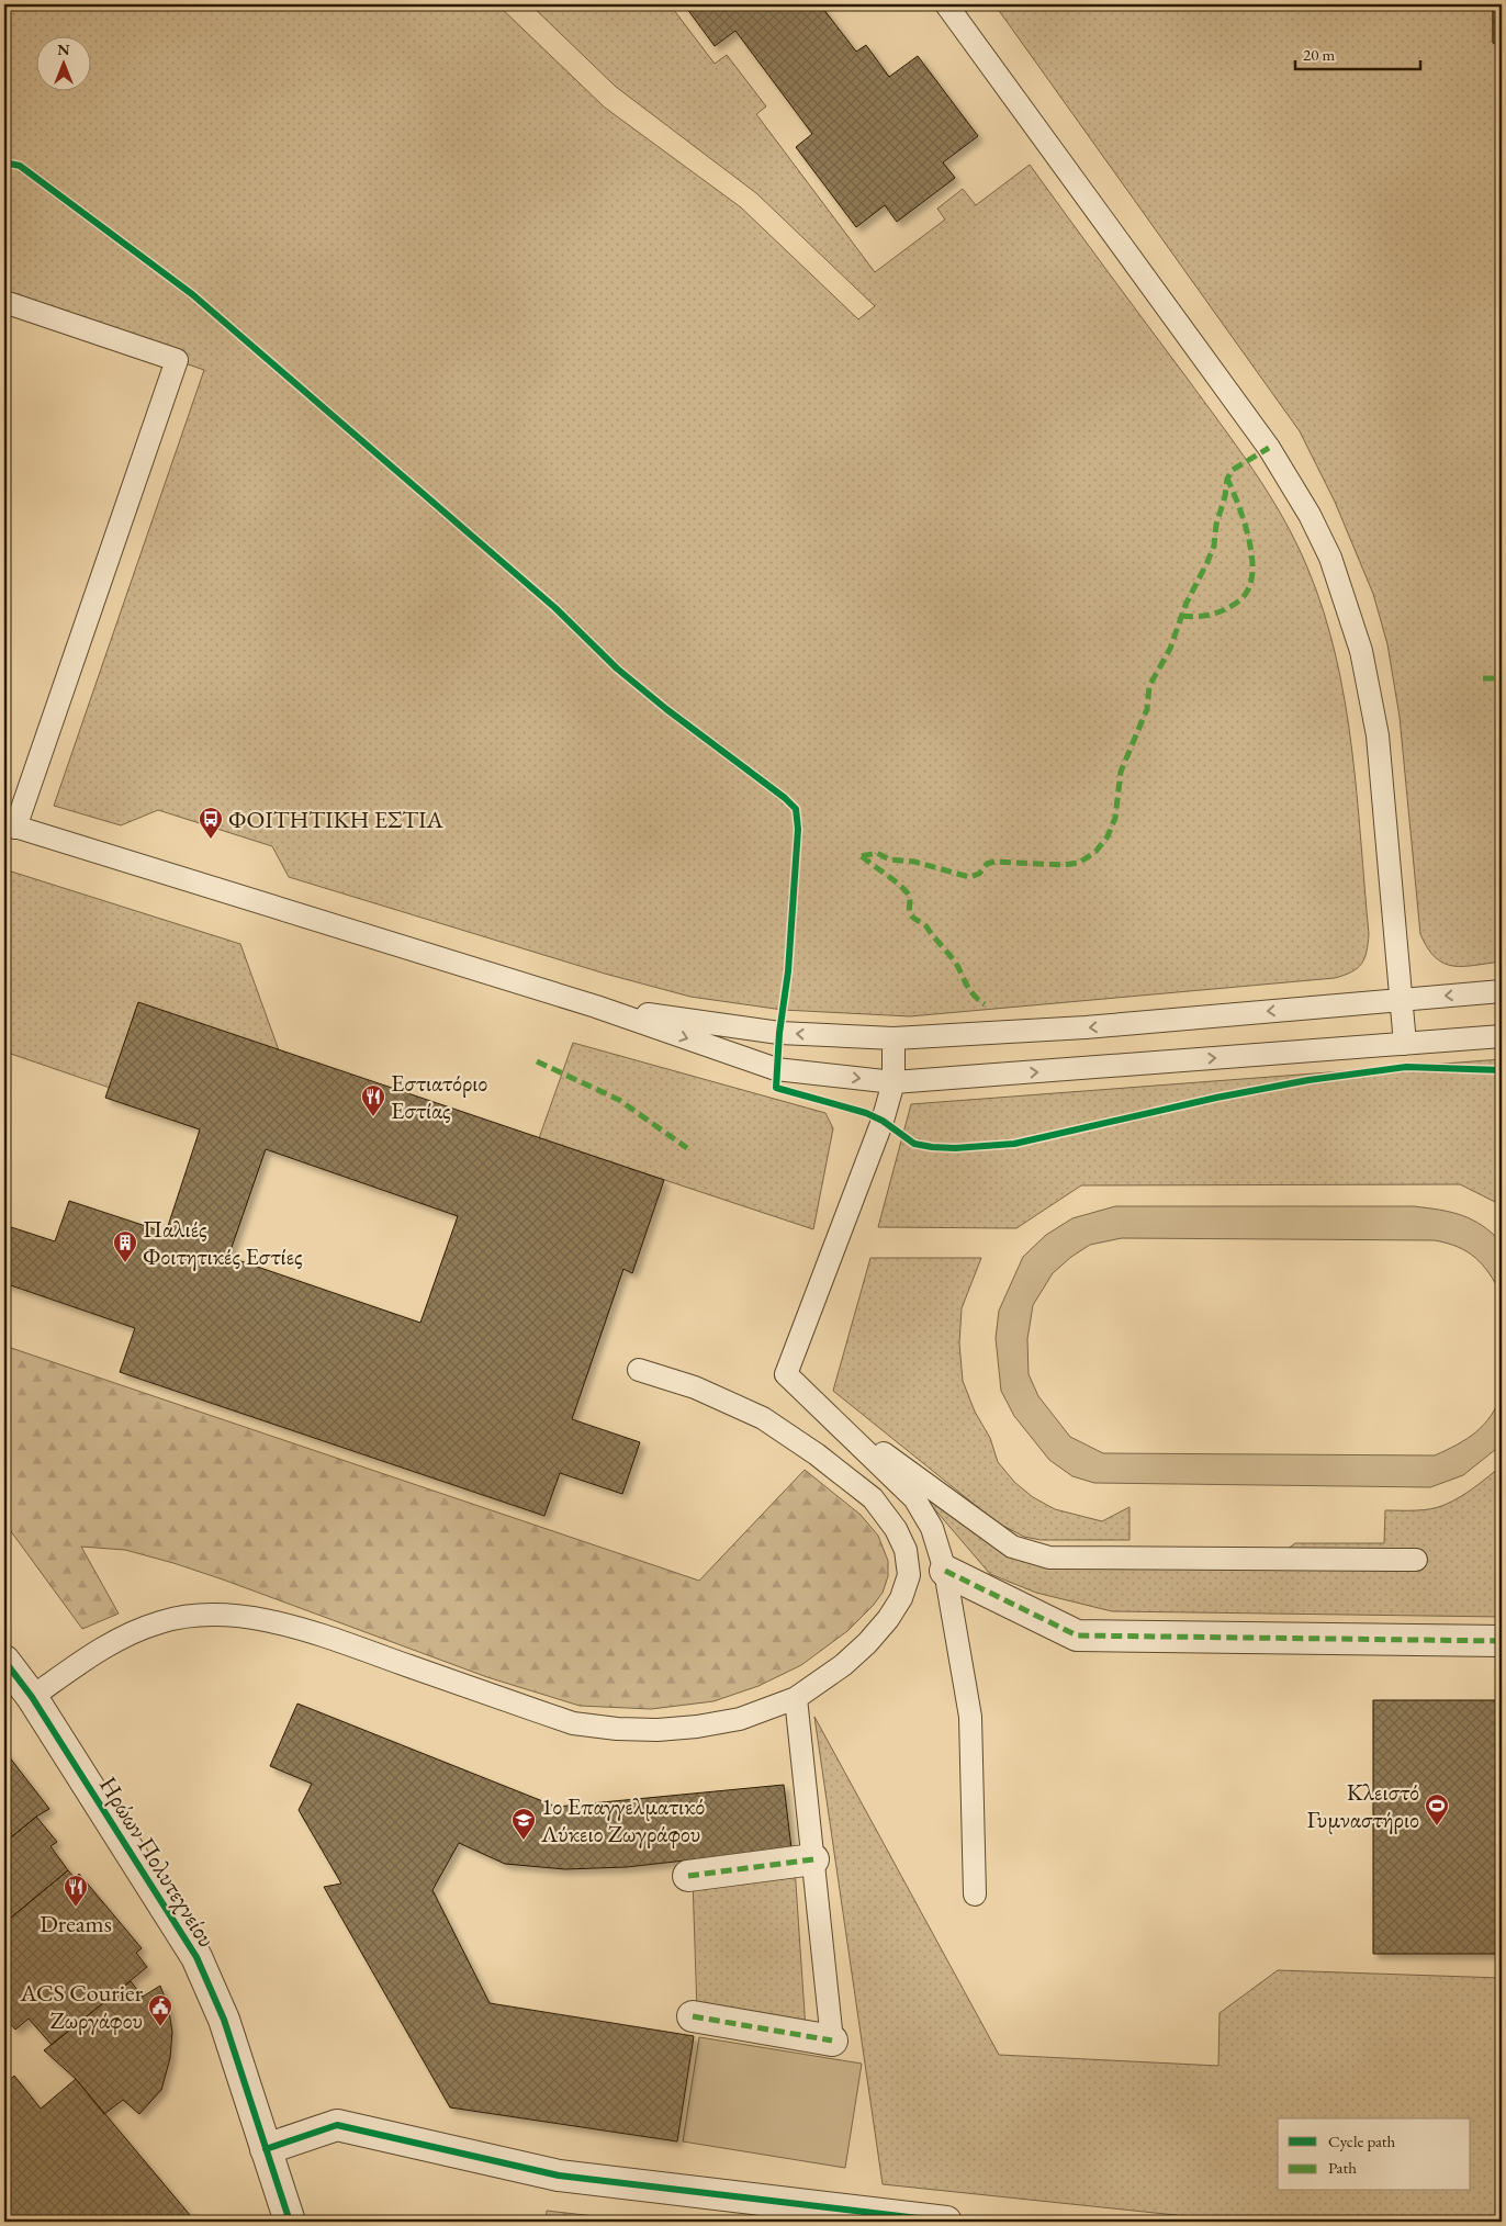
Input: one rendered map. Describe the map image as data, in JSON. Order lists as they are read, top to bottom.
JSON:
{
  "streets": {
    "street": ["Ηρώων Πολυτεχνείου"]
  },
  "places": {
    "bus stop": ["ΦΟΙΤΗΤΙΚΗ ΕΣΤΙΑ"],
    "restaurant": ["Εστιατόριο Εστίας", "Dreams"],
    "building": ["Παλιές Φοιτητικές Εστίες"],
    "sports": ["Κλειστό Γυμναστήριο"],
    "school or university": ["1ο Επαγγελματικό Λύκειο Ζωγράφου"],
    "public building": ["ACS Courier Ζωργάφου"]
  },
  "legend": ["Cycle path", "Path"],
  "scale_bar": "20 m",
  "north": "top"
}
